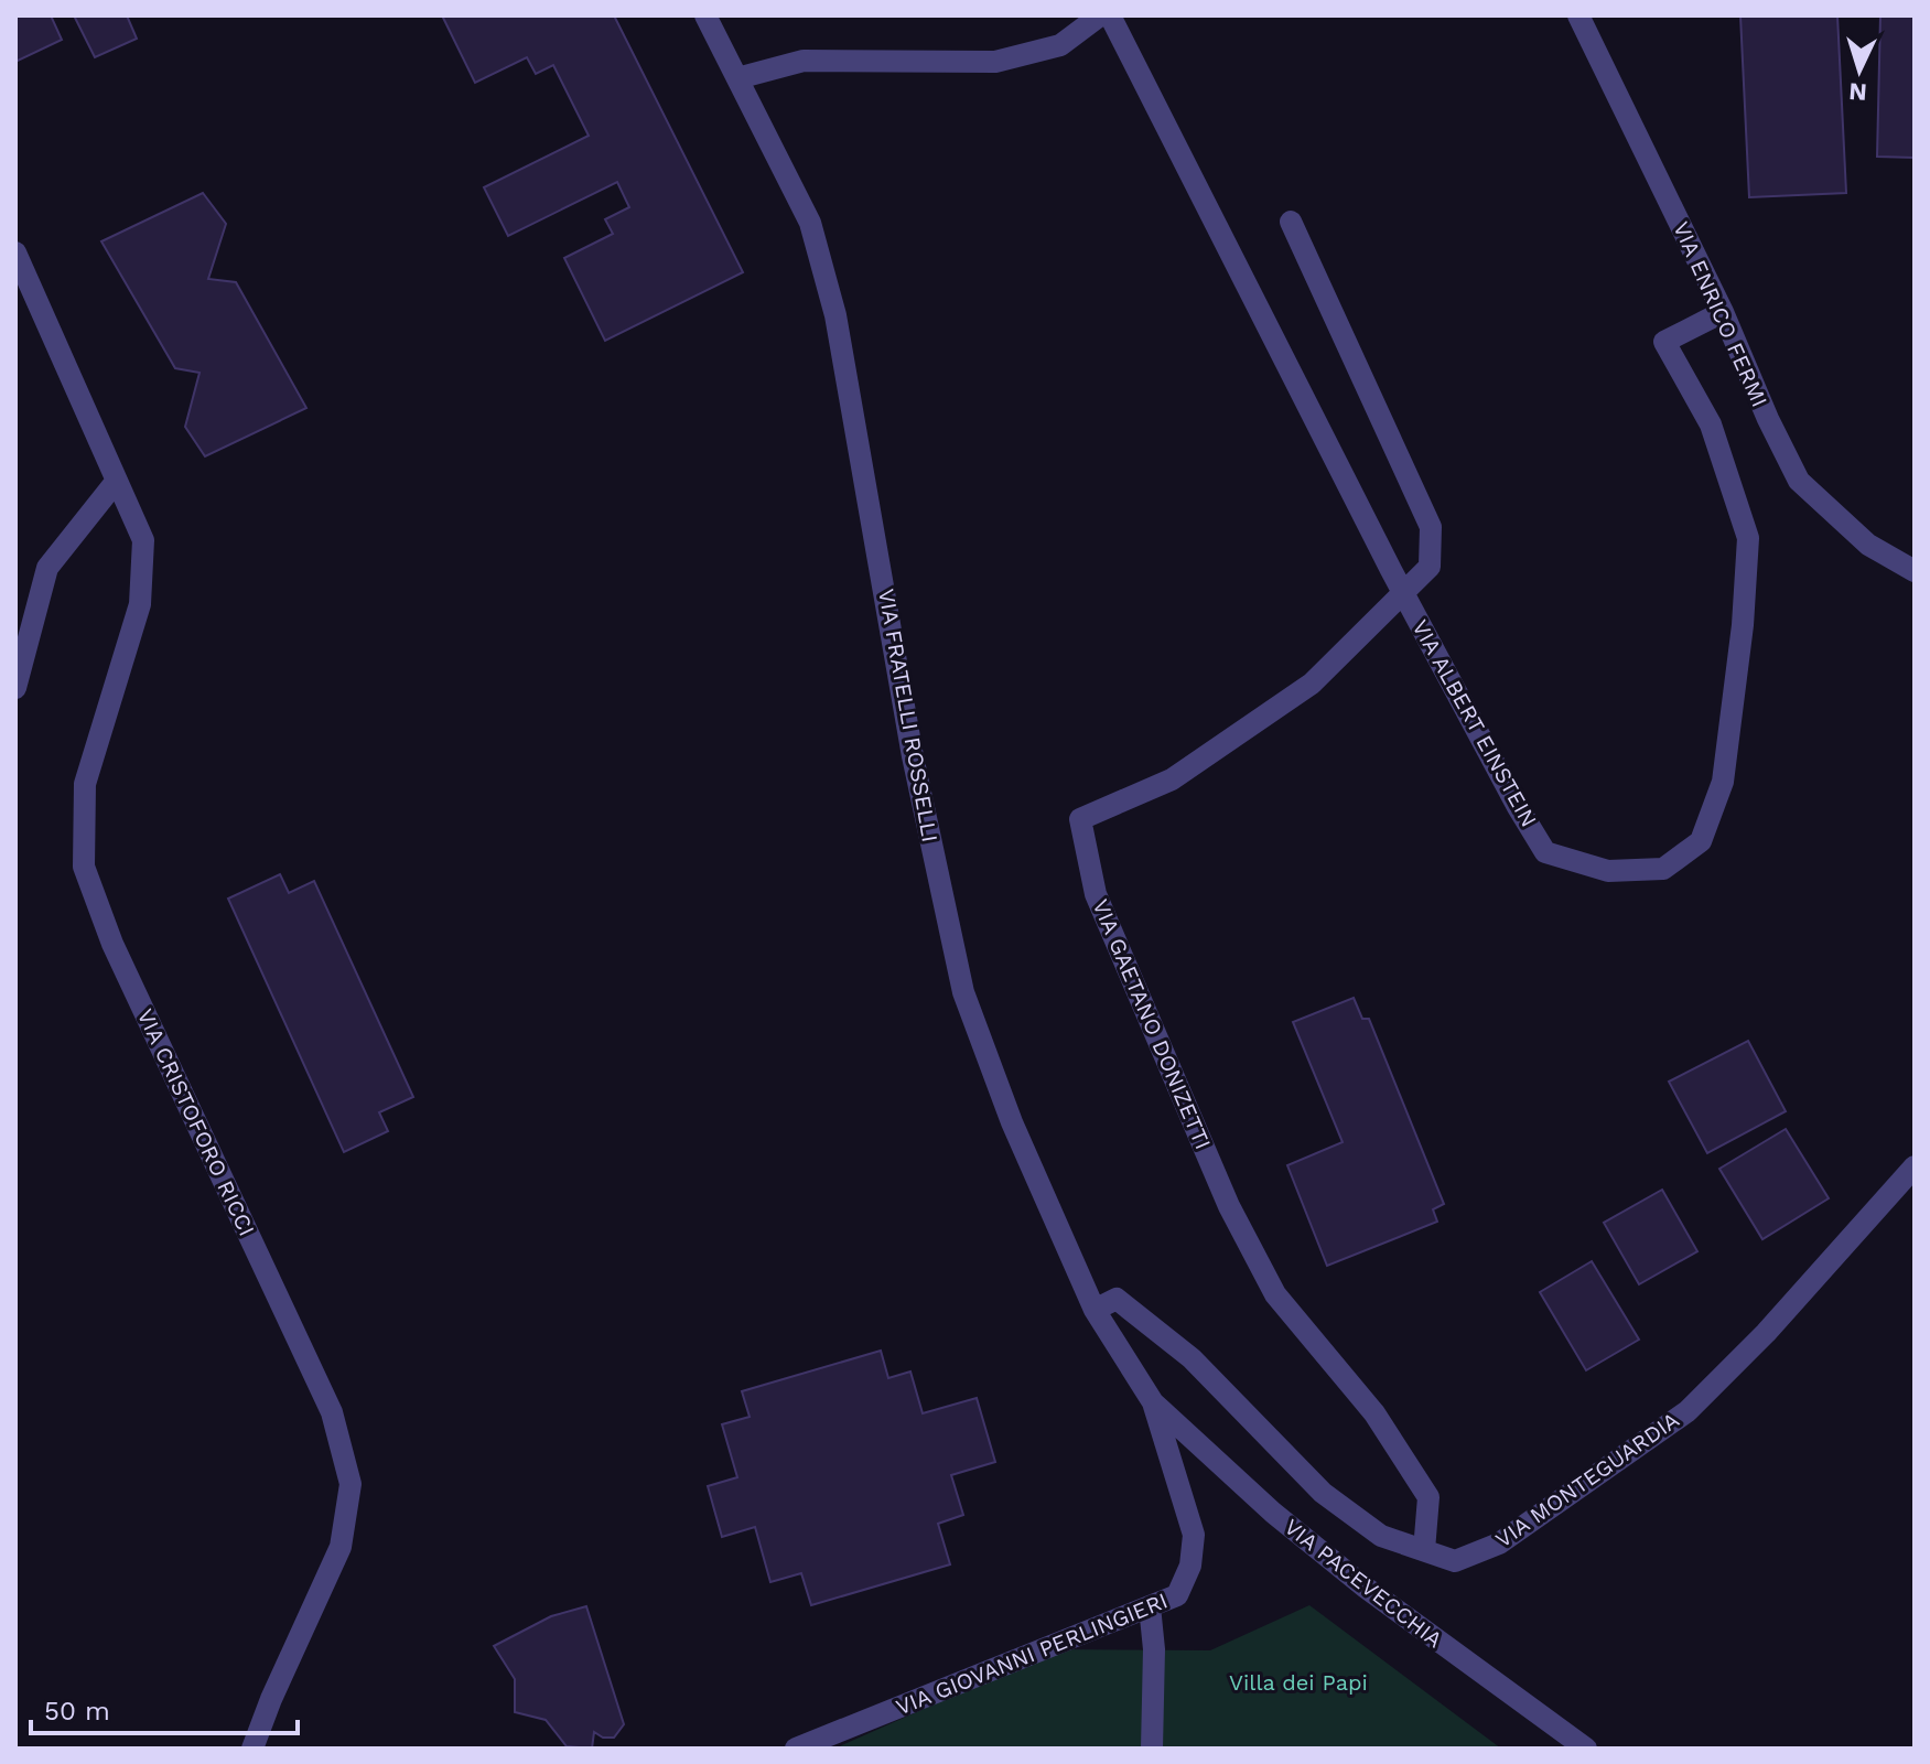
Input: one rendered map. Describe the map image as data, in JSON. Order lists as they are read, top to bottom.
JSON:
{
  "streets": {
    "street": [
      "VIA ENRICO FERMI",
      "VIA FRATELLI ROSSELLI",
      "VIA ALBERT EINSTEIN",
      "VIA GAETANO DONIZETTI",
      "VIA CRISTOFORO RICCI",
      "VIA MONTEGUARDIA",
      "VIA PACEVECCHIA",
      "VIA GIOVANNI PERLINGIERI"
    ]
  },
  "crossings": [
    ["VIA ENRICO FERMI", "VIA ALBERT EINSTEIN"],
    ["VIA FRATELLI ROSSELLI", "VIA MONTEGUARDIA"],
    ["VIA FRATELLI ROSSELLI", "VIA PACEVECCHIA"],
    ["VIA FRATELLI ROSSELLI", "VIA GIOVANNI PERLINGIERI"],
    ["VIA ALBERT EINSTEIN", "VIA GAETANO DONIZETTI"],
    ["VIA GAETANO DONIZETTI", "VIA MONTEGUARDIA"],
    ["VIA PACEVECCHIA", "VIA GIOVANNI PERLINGIERI"]
  ],
  "parks": ["Villa dei Papi"],
  "scale_bar": "50 m",
  "north": "bottom"
}
